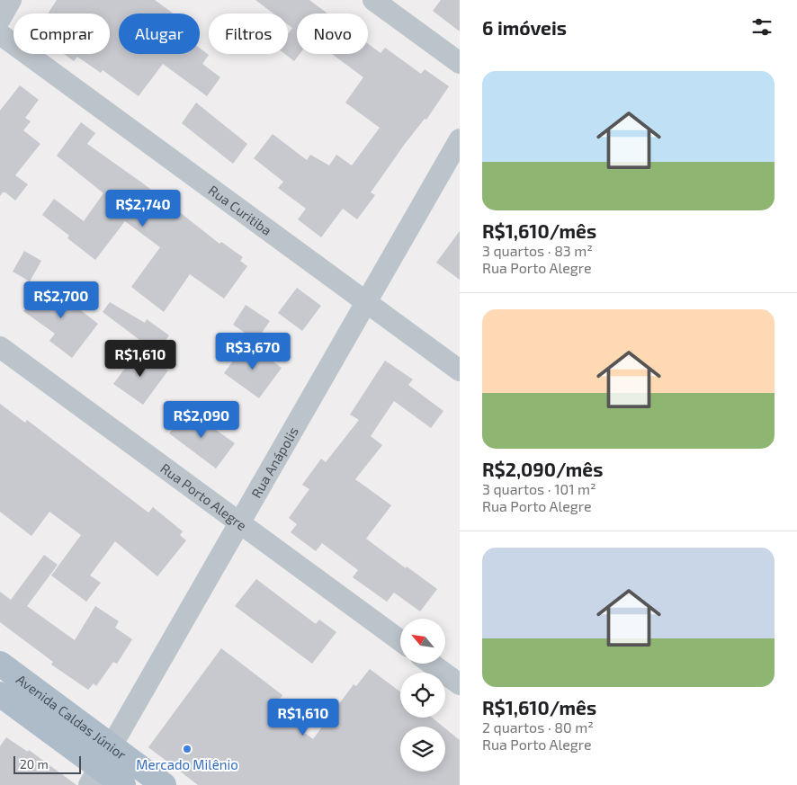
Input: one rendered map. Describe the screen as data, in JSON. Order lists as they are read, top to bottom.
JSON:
{
  "streets": {
    "main road": ["Avenida Caldas Júnior"],
    "street": ["Rua Curitiba", "Rua Anápolis", "Rua Porto Alegre"]
  },
  "crossings": [
    ["Rua Curitiba", "Rua Anápolis"],
    ["Rua Anápolis", "Rua Porto Alegre"],
    ["Rua Anápolis", "Avenida Caldas Júnior"]
  ],
  "places": ["Mercado Milênio"],
  "scale_bar": "20 m",
  "north": "top left",
  "page": {
    "heading": "6 imóveis",
    "chip": [
      "Comprar",
      "Alugar",
      "Filtros",
      "Novo"
    ],
    "list": [
      {
        "name": "R$1,610/mês",
        "note": "3 quartos · 83 m² · Rua Porto Alegre"
      },
      {
        "name": "R$2,090/mês",
        "note": "3 quartos · 101 m² · Rua Porto Alegre"
      },
      {
        "name": "R$1,610/mês",
        "note": "2 quartos · 80 m² · Rua Porto Alegre"
      }
    ],
    "price": [
      "R$2,740",
      "R$2,700",
      "R$3,670",
      "R$1,610",
      "R$2,090",
      "R$1,610"
    ],
    "scale": "20 m"
  }
}
